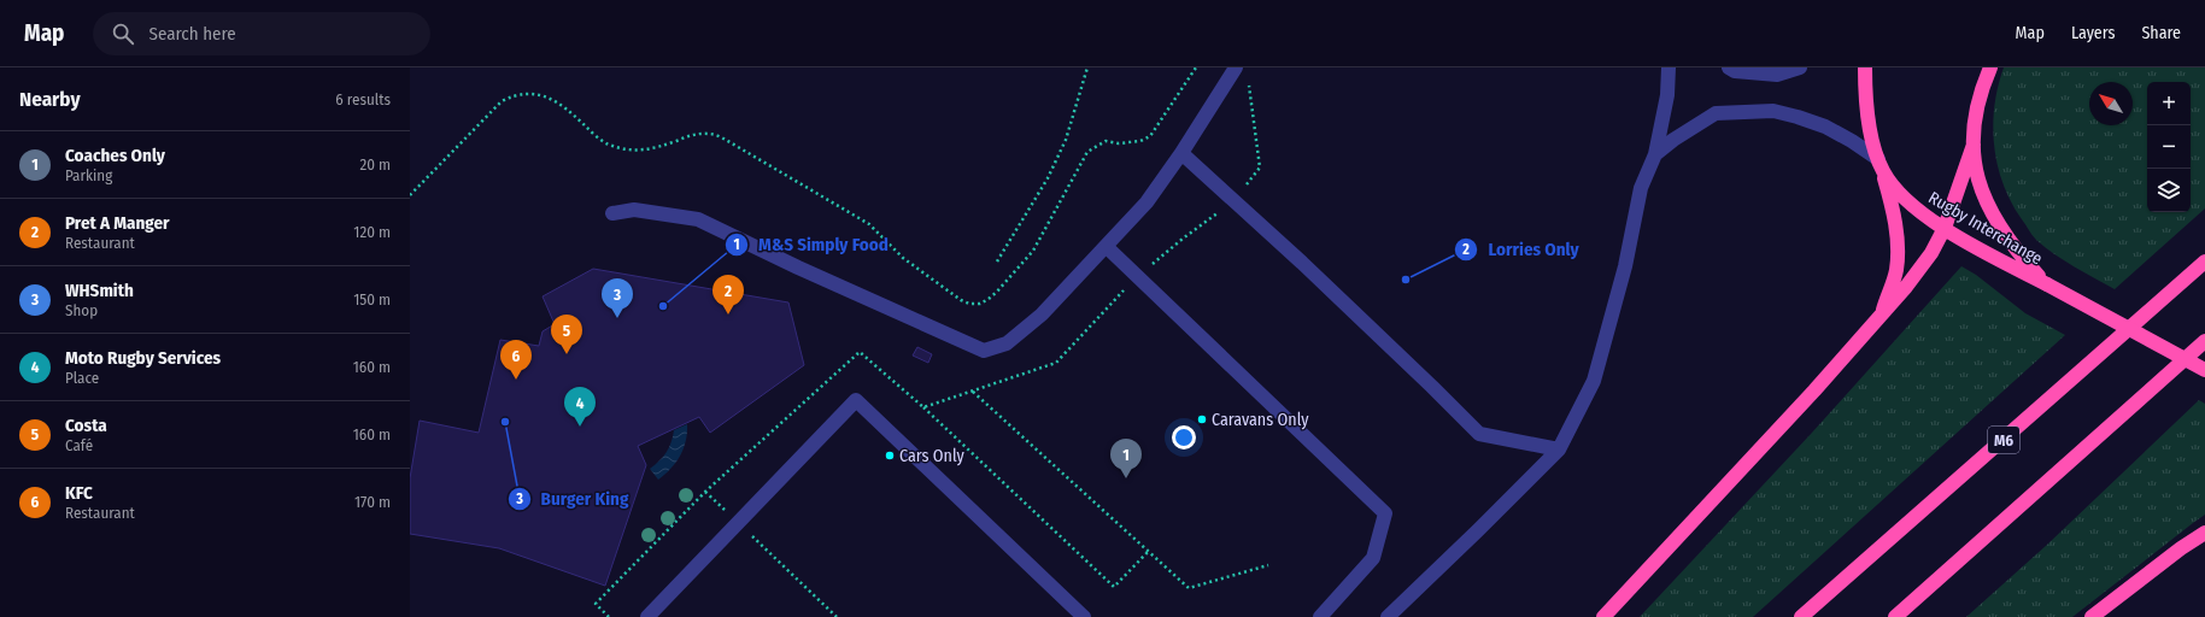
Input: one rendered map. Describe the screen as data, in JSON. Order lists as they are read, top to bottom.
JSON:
{
  "streets": {
    "highway": ["Rugby Interchange", "M6"]
  },
  "places": [
    "Lorries Only",
    "M&S Simply Food",
    "Caravans Only",
    "Burger King",
    "Cars Only"
  ],
  "north": "top left",
  "page": {
    "header": "Map",
    "search": "Search here",
    "nav": ["Map", "Layers", "Share"],
    "heading": ["Nearby", "6 results"],
    "map_buttons": ["+", "−"],
    "list": [
      {
        "mark": "1",
        "name": "Coaches Only",
        "note": "Parking",
        "value": "20 m"
      },
      {
        "mark": "2",
        "name": "Pret A Manger",
        "note": "Restaurant",
        "value": "120 m"
      },
      {
        "mark": "3",
        "name": "WHSmith",
        "note": "Shop",
        "value": "150 m"
      },
      {
        "mark": "4",
        "name": "Moto Rugby Services",
        "note": "Place",
        "value": "160 m"
      },
      {
        "mark": "5",
        "name": "Costa",
        "note": "Café",
        "value": "160 m"
      },
      {
        "mark": "6",
        "name": "KFC",
        "note": "Restaurant",
        "value": "170 m"
      }
    ],
    "pins": [
      "2",
      "3",
      "5",
      "6",
      "4",
      "1"
    ]
  }
}
